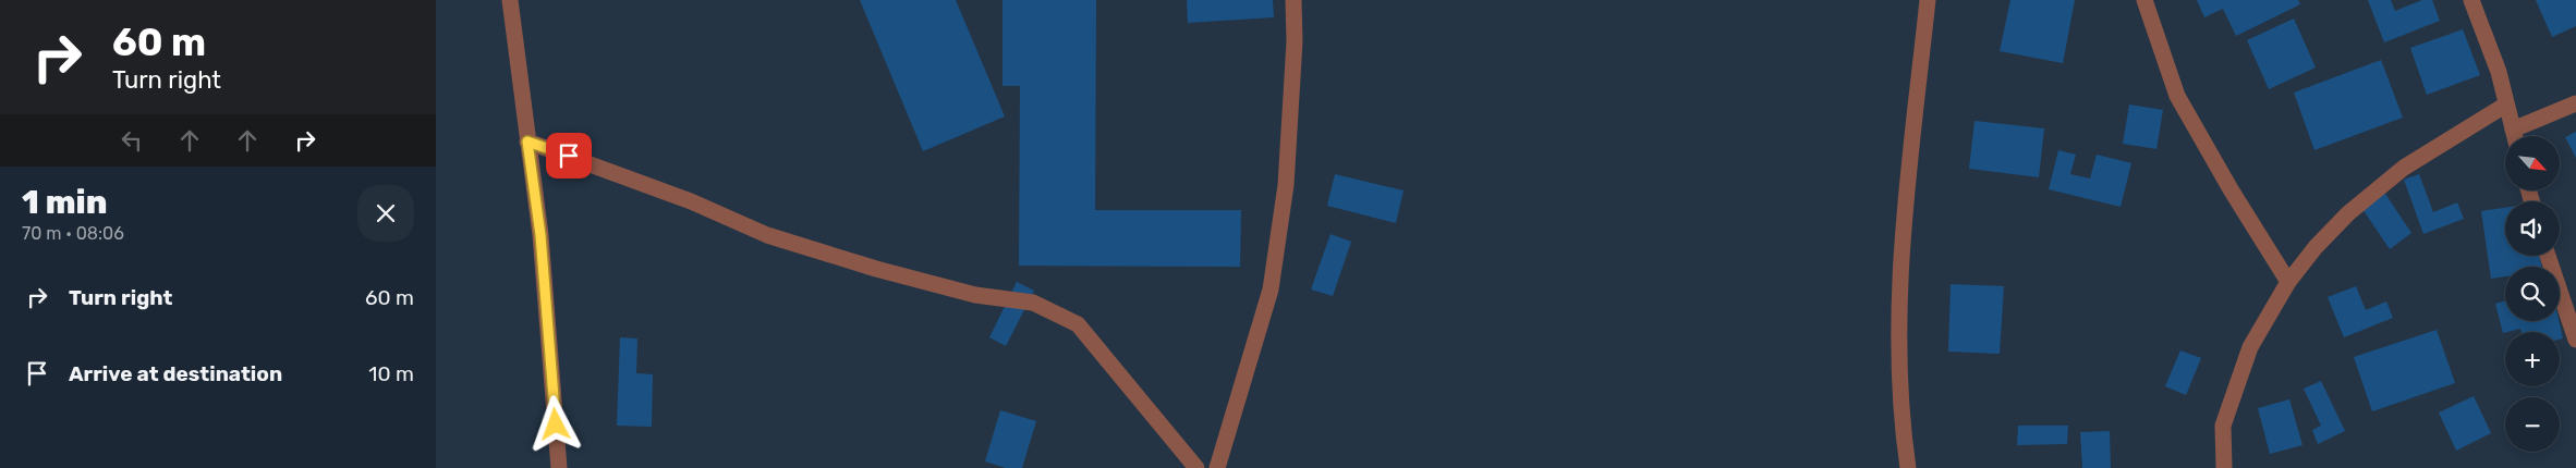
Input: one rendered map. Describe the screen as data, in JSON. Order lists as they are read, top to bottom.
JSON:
{
  "north": "bottom right",
  "page": {
    "turn": ["60 m", "Turn right"],
    "map_buttons": ["+", "−"],
    "heading": ["1 min", "70 m · 08:06"],
    "list": [
      {
        "name": "Turn right",
        "value": "60 m"
      },
      {
        "name": "Arrive at destination",
        "value": "10 m"
      }
    ]
  }
}
